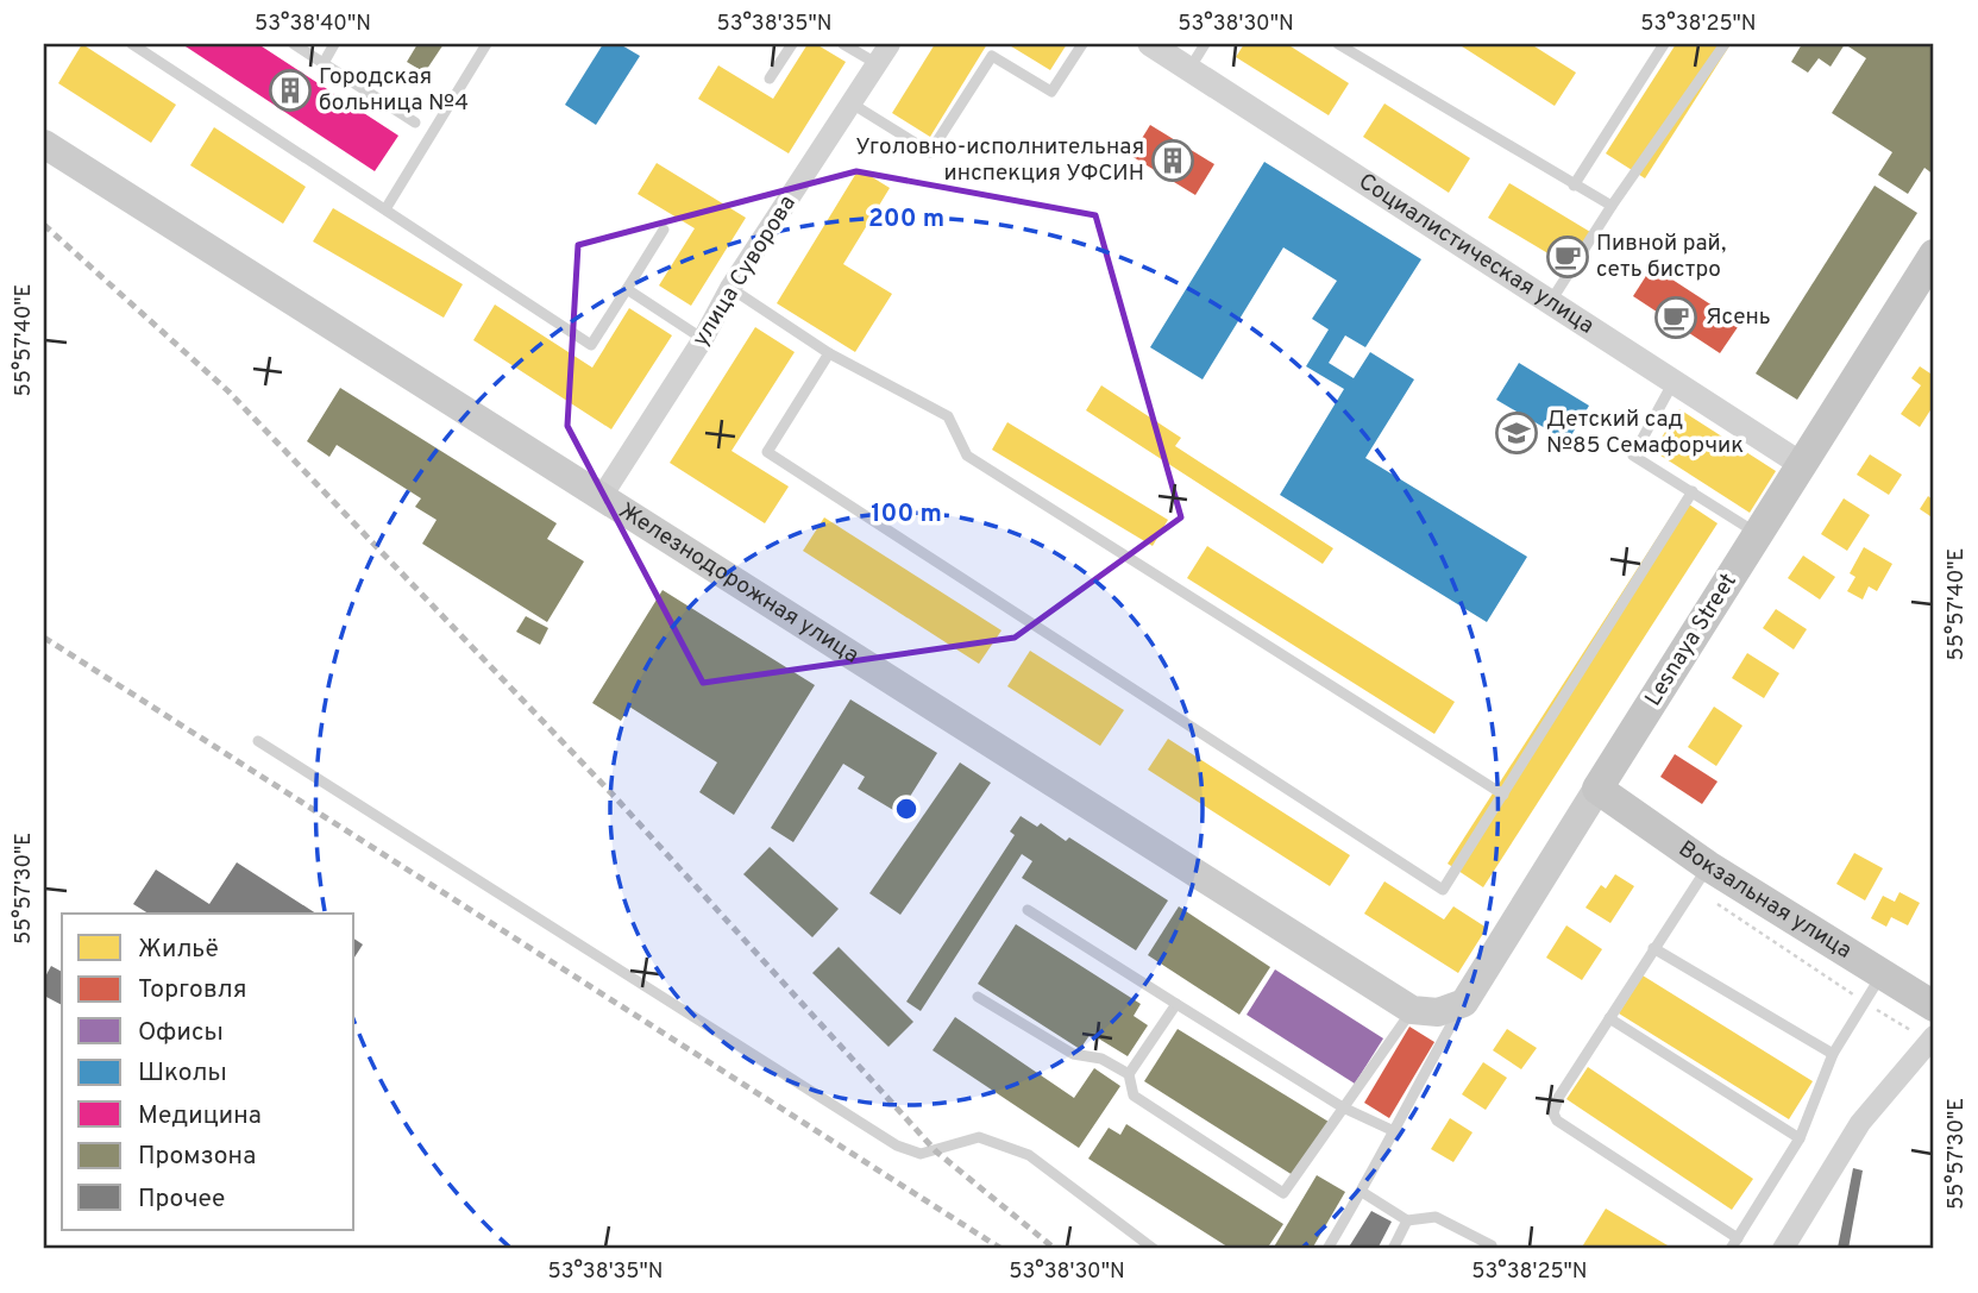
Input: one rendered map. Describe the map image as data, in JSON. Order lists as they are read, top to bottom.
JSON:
{
  "streets": {
    "main road": ["Железнодорожная улица", "Lesnaya Street", "Вокзальная улица"],
    "street": ["Социалистическая улица", "улица Суворова"]
  },
  "crossings": [
    ["Социалистическая улица", "Lesnaya Street"],
    ["улица Суворова", "Железнодорожная улица"],
    ["Железнодорожная улица", "Lesnaya Street"],
    ["Lesnaya Street", "Вокзальная улица"]
  ],
  "places": {
    "building": ["Городская больница №4", "Уголовно-исполнительная инспекция УФСИН"],
    "cafe": ["Пивной рай, сеть бистро", "Ясень"],
    "school or university": ["Детский сад №85 Семафорчик"]
  },
  "legend": [
    "Жильё",
    "Торговля",
    "Офисы",
    "Школы",
    "Медицина",
    "Промзона",
    "Прочее"
  ],
  "coordinates": [
    "53°38'40\"N",
    "53°38'35\"N",
    "53°38'30\"N",
    "53°38'25\"N",
    "55°57'40\"E",
    "55°57'30\"E"
  ],
  "rings": ["200 m", "100 m"]
}
